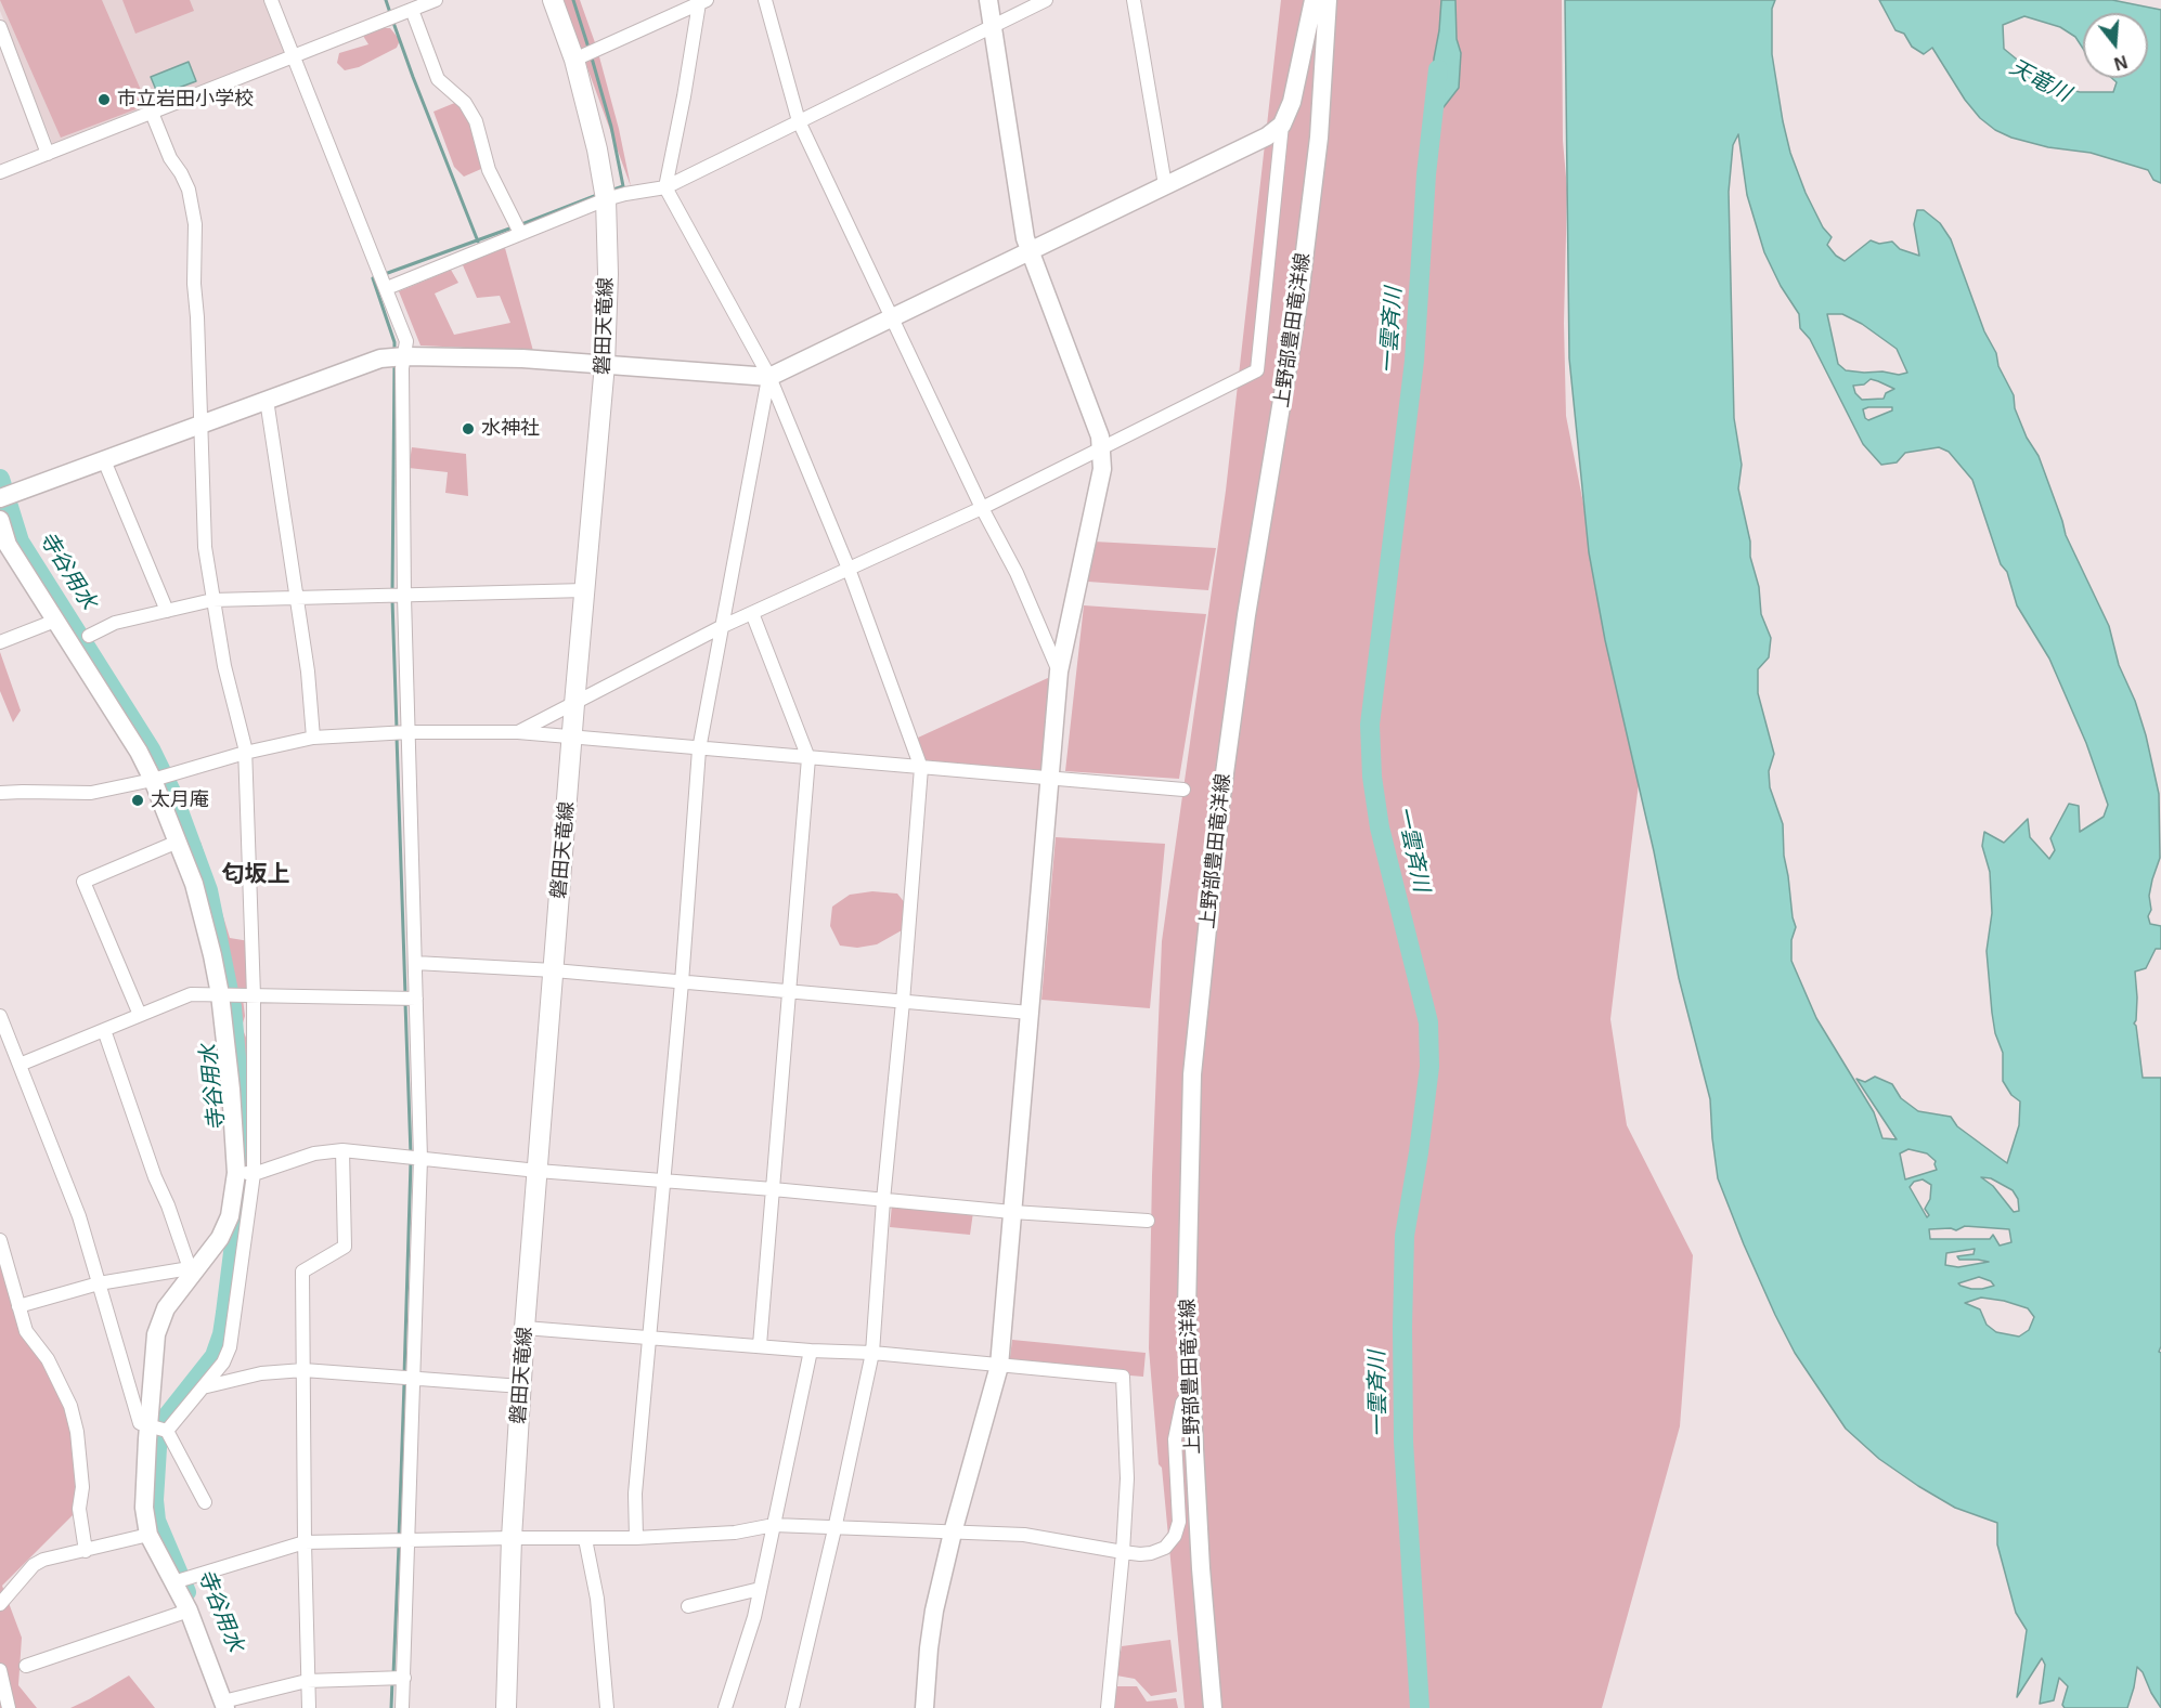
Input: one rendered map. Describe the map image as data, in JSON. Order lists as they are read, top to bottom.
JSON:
{
  "streets": {
    "main road": ["磐田天竜線"],
    "street": ["上野部豊田竜洋線"]
  },
  "districts": ["匂坂上"],
  "water": ["天竜川", "一雲斉川", "寺谷用水"],
  "places": ["市立岩田小学校", "水神社", "太月庵"],
  "north": "bottom"
}
